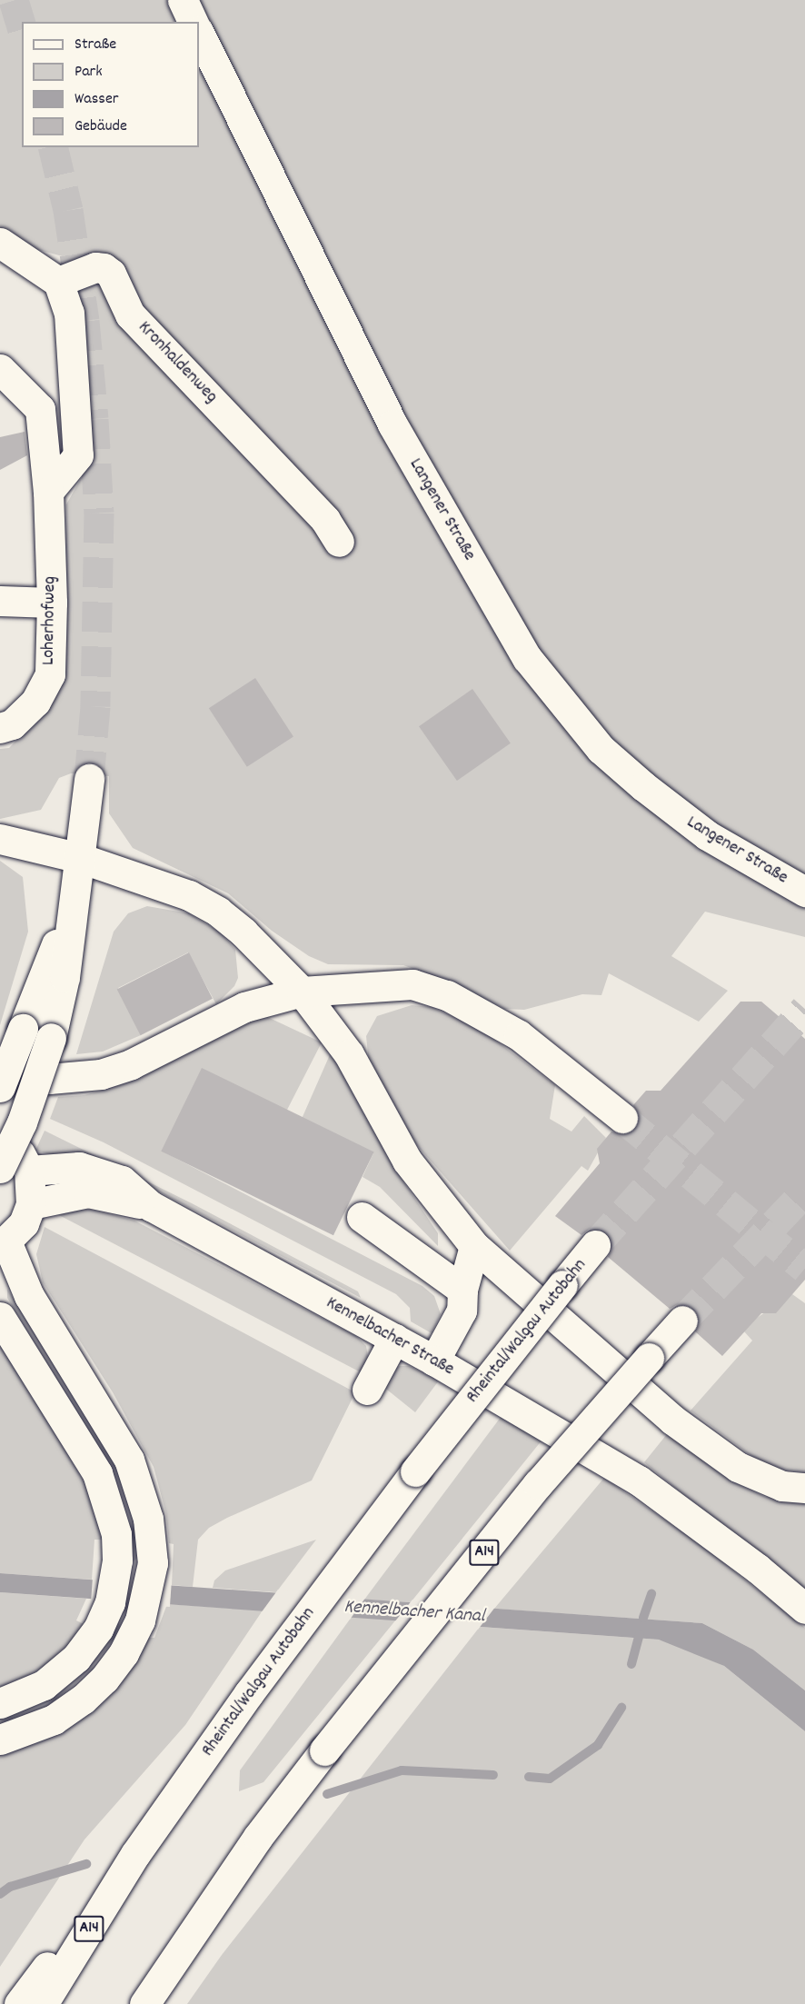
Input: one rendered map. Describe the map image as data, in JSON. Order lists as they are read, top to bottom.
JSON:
{
  "streets": {
    "main road": [
      "Kronhaldenweg",
      "Langener Straße",
      "Loherhofweg",
      "Rheintal/Walgau Autobahn",
      "Kennelbacher Straße",
      "A14"
    ]
  },
  "water": ["Kennelbacher Kanal"],
  "legend": [
    "Straße",
    "Park",
    "Wasser",
    "Gebäude"
  ]
}
